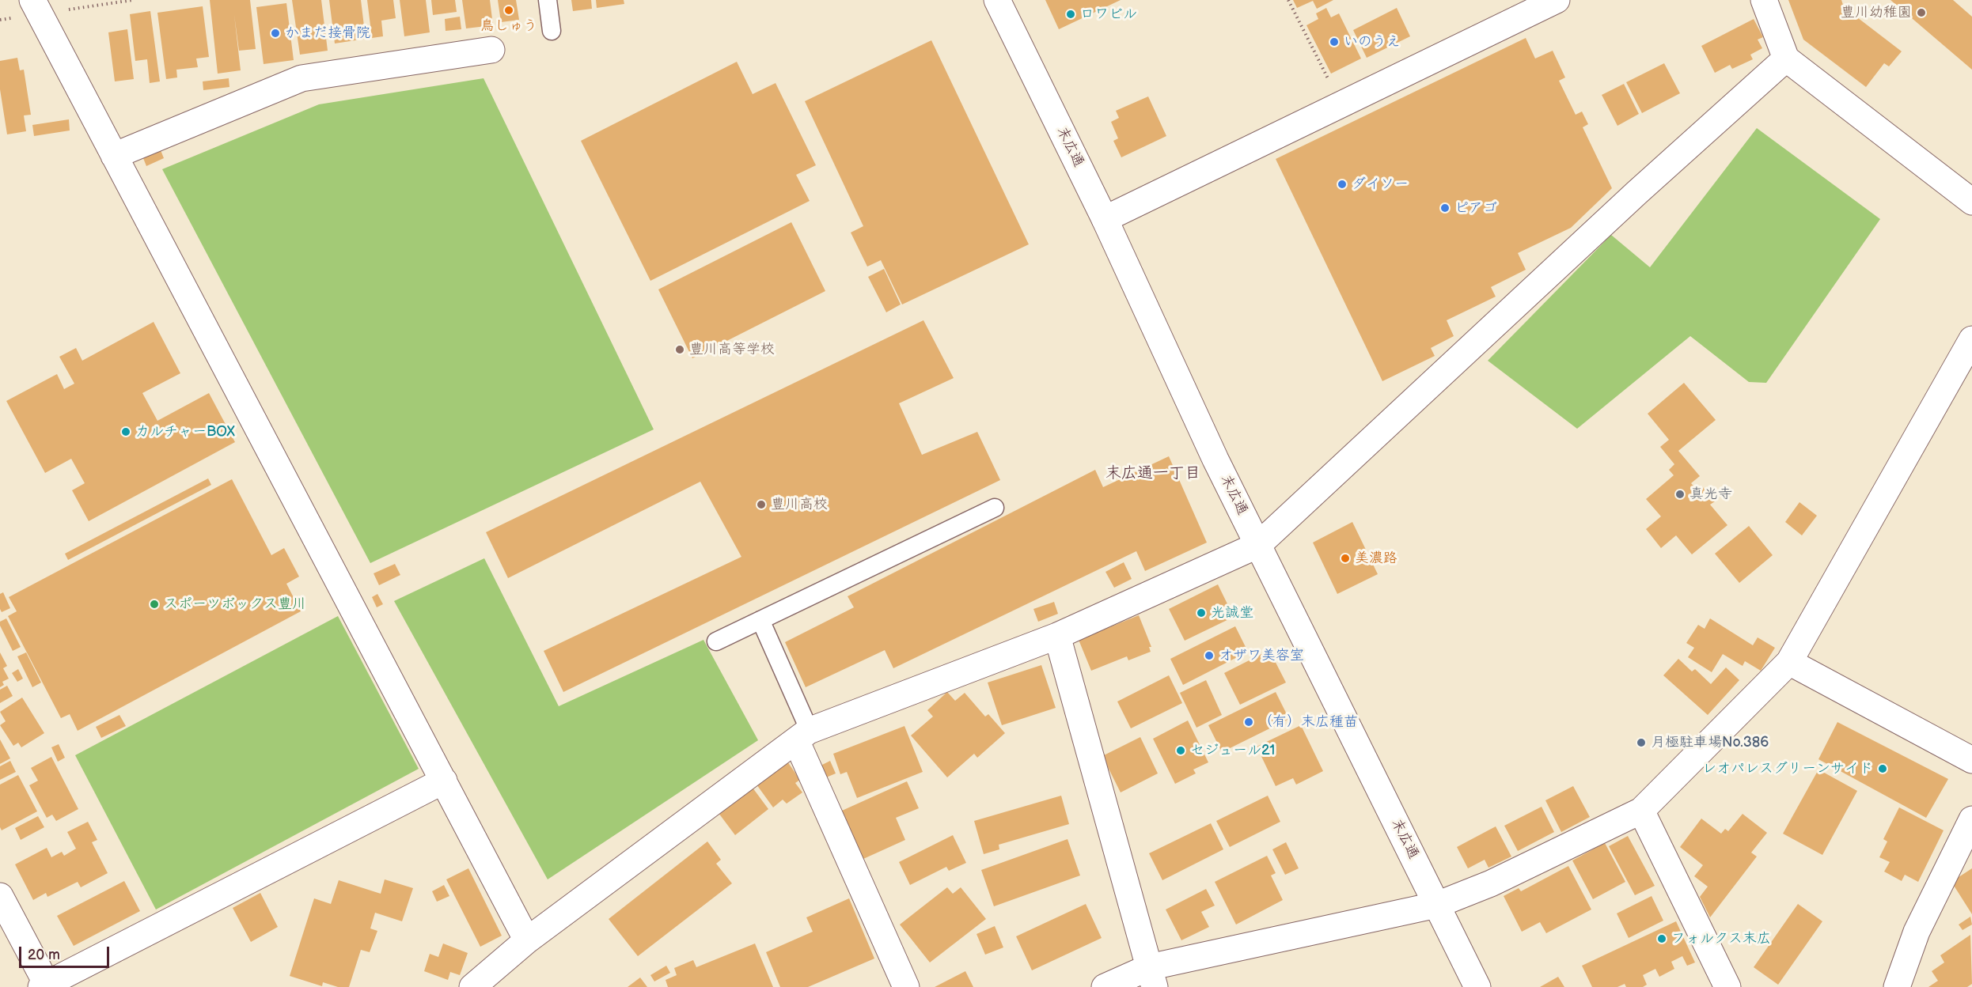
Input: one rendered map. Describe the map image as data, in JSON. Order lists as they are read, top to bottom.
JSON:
{
  "streets": {
    "street": ["末広通"]
  },
  "districts": ["末広通一丁目"],
  "places": [
    "鳥しゅう",
    "豊川幼稚園",
    "ロワビル",
    "かまだ接骨院",
    "いのうえ",
    "ダイソー",
    "ピアゴ",
    "豊川高等学校",
    "カルチャーBOX",
    "真光寺",
    "豊川高校",
    "美濃路",
    "スポーツボックス豊川",
    "光誠堂",
    "オザワ美容室",
    "（有）末広種苗",
    "月極駐車場No.386",
    "セジュール21",
    "レオパレスグリーンサイド",
    "フォルクス末広"
  ],
  "scale_bar": "20 m"
}
